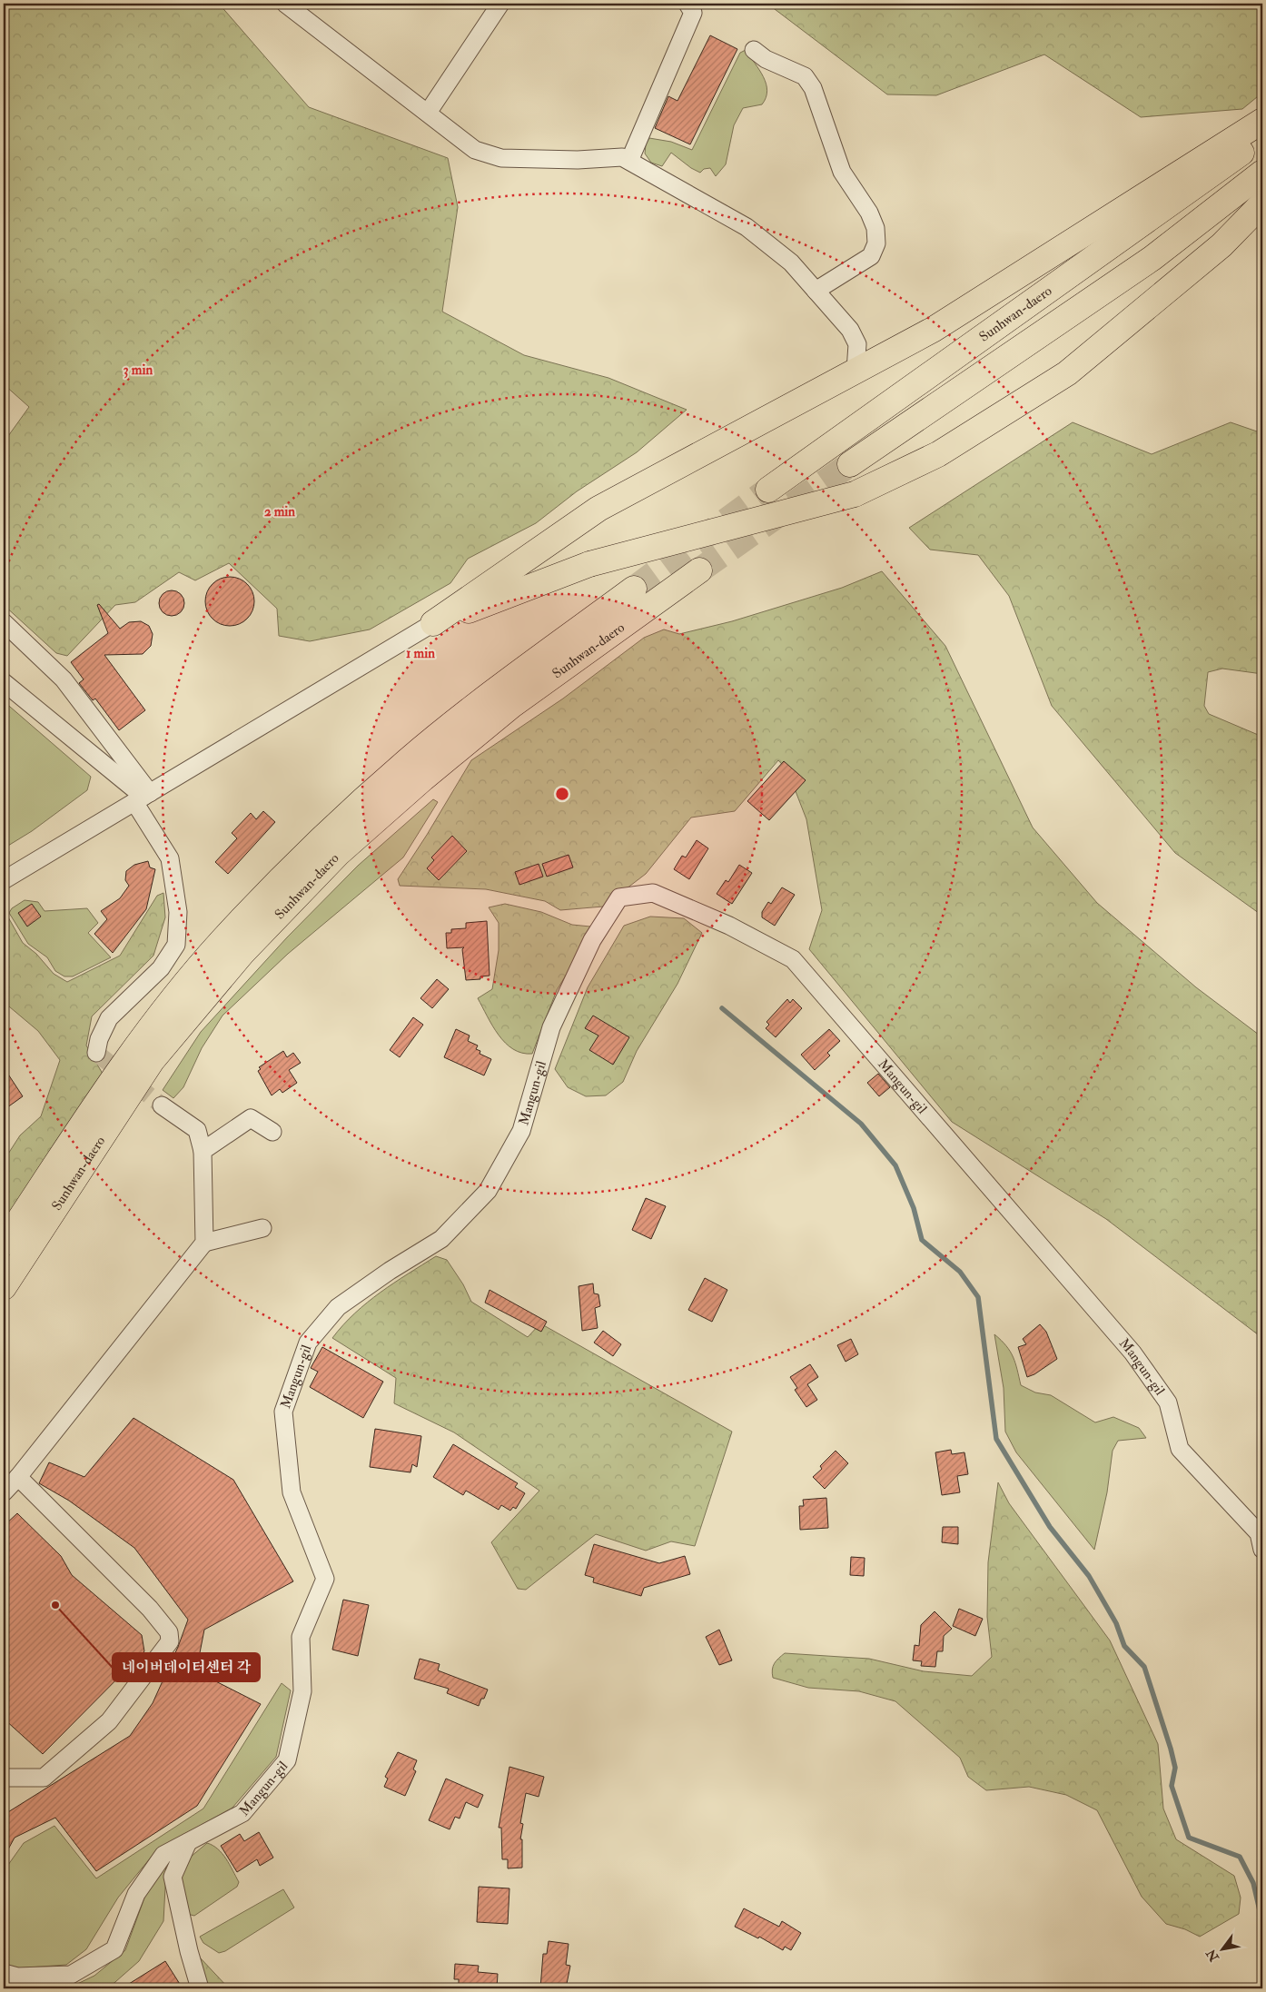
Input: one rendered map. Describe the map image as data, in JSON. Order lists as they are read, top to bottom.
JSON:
{
  "streets": {
    "highway": ["Sunhwan-daero"],
    "street": ["Mangun-gil"]
  },
  "places": ["네이버데이터센터 각"],
  "north": "bottom left",
  "rings": ["3 min", "2 min", "1 min"]
}
